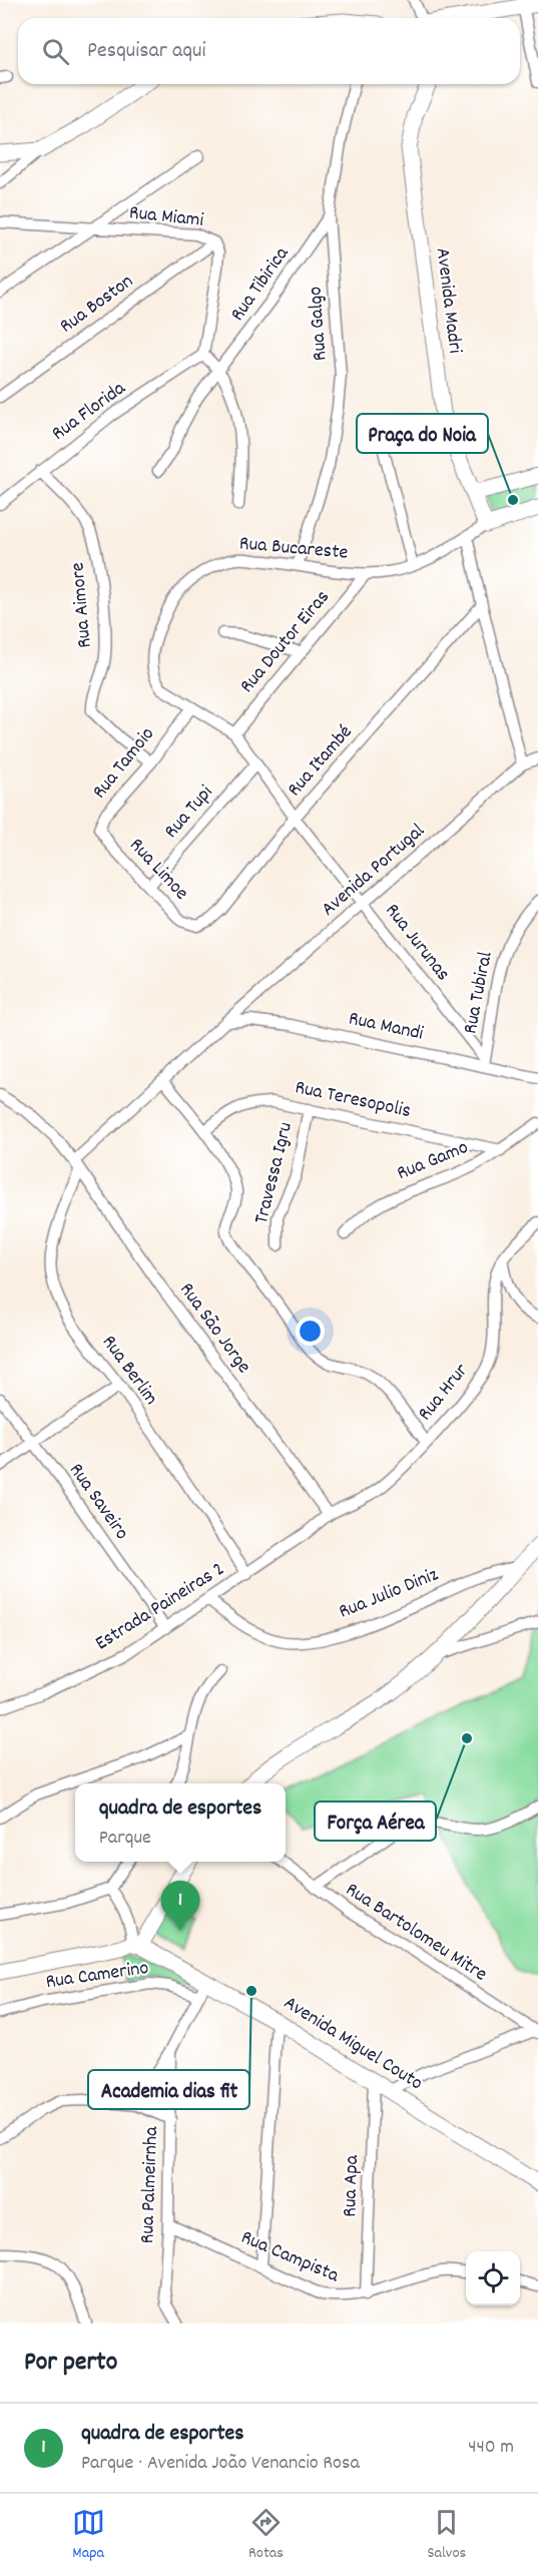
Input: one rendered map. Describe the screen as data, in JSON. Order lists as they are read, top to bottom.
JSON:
{
  "streets": {
    "main road": ["Avenida Madri", "Avenida Miguel Couto"],
    "street": [
      "Rua Miami",
      "Rua Tibirica",
      "Rua Boston",
      "Rua Galgo",
      "Rua Florida",
      "Rua Bucareste",
      "Rua Aimore",
      "Rua Doutor Eiras",
      "Rua Itambé",
      "Rua Tamoio",
      "Rua Tupi",
      "Rua Limoe",
      "Avenida Portugal",
      "Rua Jurunas",
      "Rua Tubiral",
      "Rua Mandi",
      "Rua Teresopolis",
      "Rua Gamo",
      "Travessa Igru",
      "Rua São Jorge",
      "Rua Berlim",
      "Rua Hrur",
      "Rua Saveiro",
      "Rua Julio Diniz",
      "Estrada Paineiras 2",
      "Rua Bartolomeu Mitre",
      "Rua Camerino",
      "Rua Palmeirnha",
      "Rua Apa",
      "Rua Campista"
    ]
  },
  "crossings": [
    ["Rua Miami", "Rua Boston"],
    ["Rua Miami", "Rua Florida"],
    ["Rua Tibirica", "Rua Galgo"],
    ["Avenida Madri", "Rua Bucareste"],
    ["Rua Galgo", "Rua Bucareste"],
    ["Rua Florida", "Rua Aimore"],
    ["Rua Bucareste", "Rua Doutor Eiras"],
    ["Rua Bucareste", "Rua Tamoio"],
    ["Rua Bucareste", "Rua Jurunas"],
    ["Rua Aimore", "Rua Tamoio"],
    ["Rua Doutor Eiras", "Rua Jurunas"],
    ["Rua Itambé", "Rua Limoe"],
    ["Rua Itambé", "Rua Jurunas"],
    ["Rua Tamoio", "Rua Limoe"],
    ["Rua Tupi", "Rua Limoe"],
    ["Rua Tupi", "Rua Jurunas"],
    ["Avenida Portugal", "Rua Jurunas"],
    ["Avenida Portugal", "Rua Mandi"],
    ["Avenida Portugal", "Rua São Jorge"],
    ["Avenida Portugal", "Rua Berlim"],
    ["Rua Jurunas", "Rua Tubiral"],
    ["Rua Jurunas", "Rua Mandi"],
    ["Rua Tubiral", "Rua Mandi"],
    ["Rua Teresopolis", "Rua Gamo"],
    ["Rua Teresopolis", "Travessa Igru"],
    ["Rua São Jorge", "Rua Berlim"],
    ["Rua São Jorge", "Rua Hrur"],
    ["Rua São Jorge", "Estrada Paineiras 2"],
    ["Rua Berlim", "Estrada Paineiras 2"],
    ["Rua Hrur", "Estrada Paineiras 2"],
    ["Rua Saveiro", "Estrada Paineiras 2"],
    ["Rua Julio Diniz", "Estrada Paineiras 2"],
    ["Rua Camerino", "Rua Palmeirnha"],
    ["Avenida Miguel Couto", "Rua Palmeirnha"],
    ["Avenida Miguel Couto", "Rua Apa"],
    ["Rua Palmeirnha", "Rua Campista"],
    ["Rua Apa", "Rua Campista"]
  ],
  "places": ["Praça do Noia", "Força Aérea", "Academia dias fit"],
  "page": {
    "search": "Pesquisar aqui",
    "popup": ["quadra de esportes", "Parque"],
    "pins": "1",
    "heading": "Por perto",
    "list": [
      {
        "mark": "1",
        "name": "quadra de esportes",
        "note": "Parque · Avenida João Venancio Rosa",
        "value": "440 m"
      }
    ],
    "nav": ["Mapa", "Rotas", "Salvos"]
  }
}
